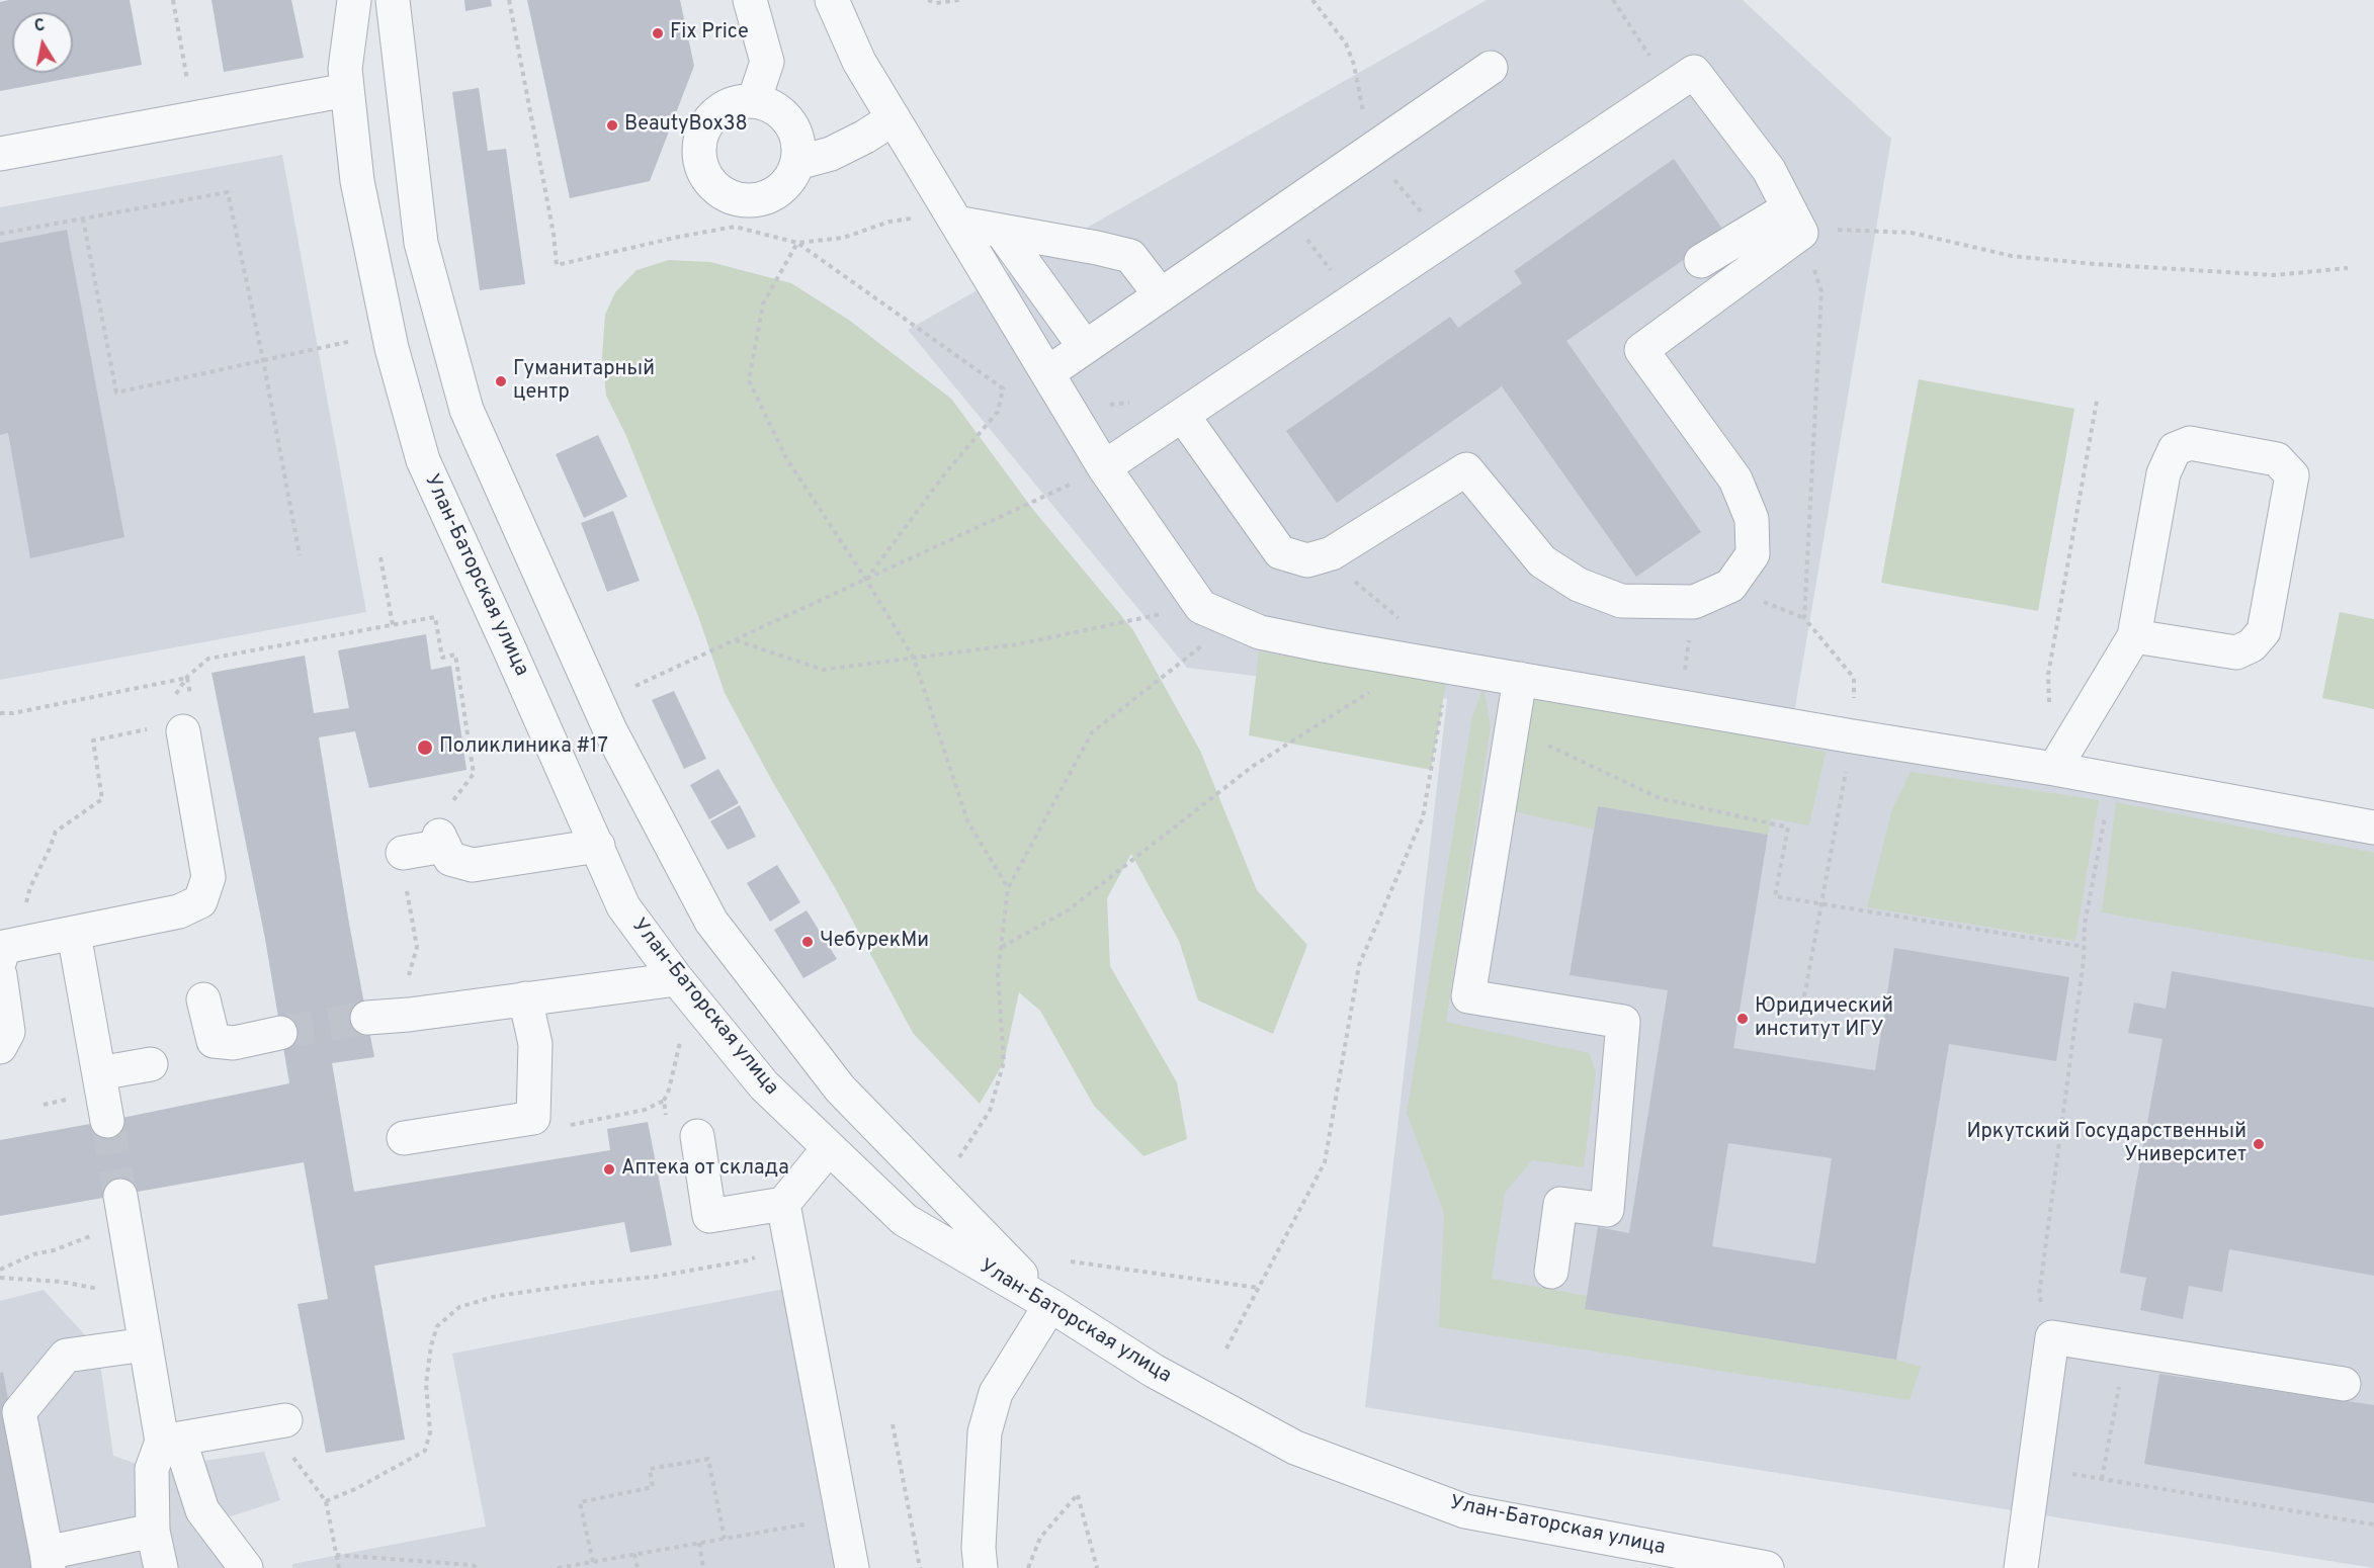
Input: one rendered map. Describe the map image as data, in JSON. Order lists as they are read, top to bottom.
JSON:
{
  "streets": {
    "street": ["Улан-Баторская улица"]
  },
  "places": [
    "Fix Price",
    "BeautyBox38",
    "Гуманитарный центр",
    "Поликлиника #17",
    "ЧебурекМи",
    "Юридический институт ИГУ",
    "Иркутский Государственный Университет",
    "Аптека от склада"
  ],
  "north": "top"
}
